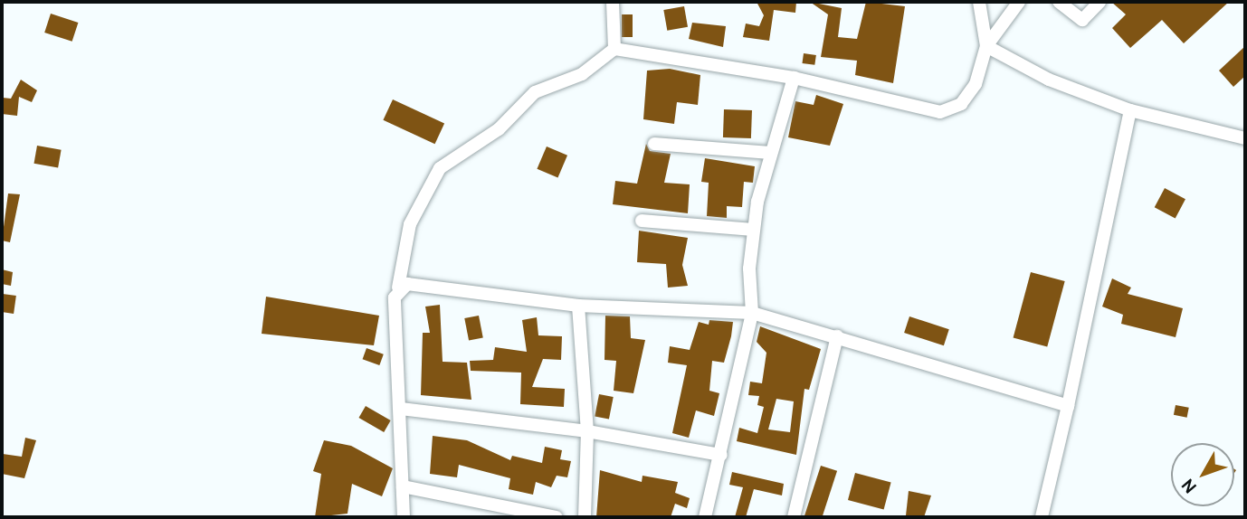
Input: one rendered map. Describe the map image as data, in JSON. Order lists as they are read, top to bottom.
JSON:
{
  "north": "bottom left"
}
